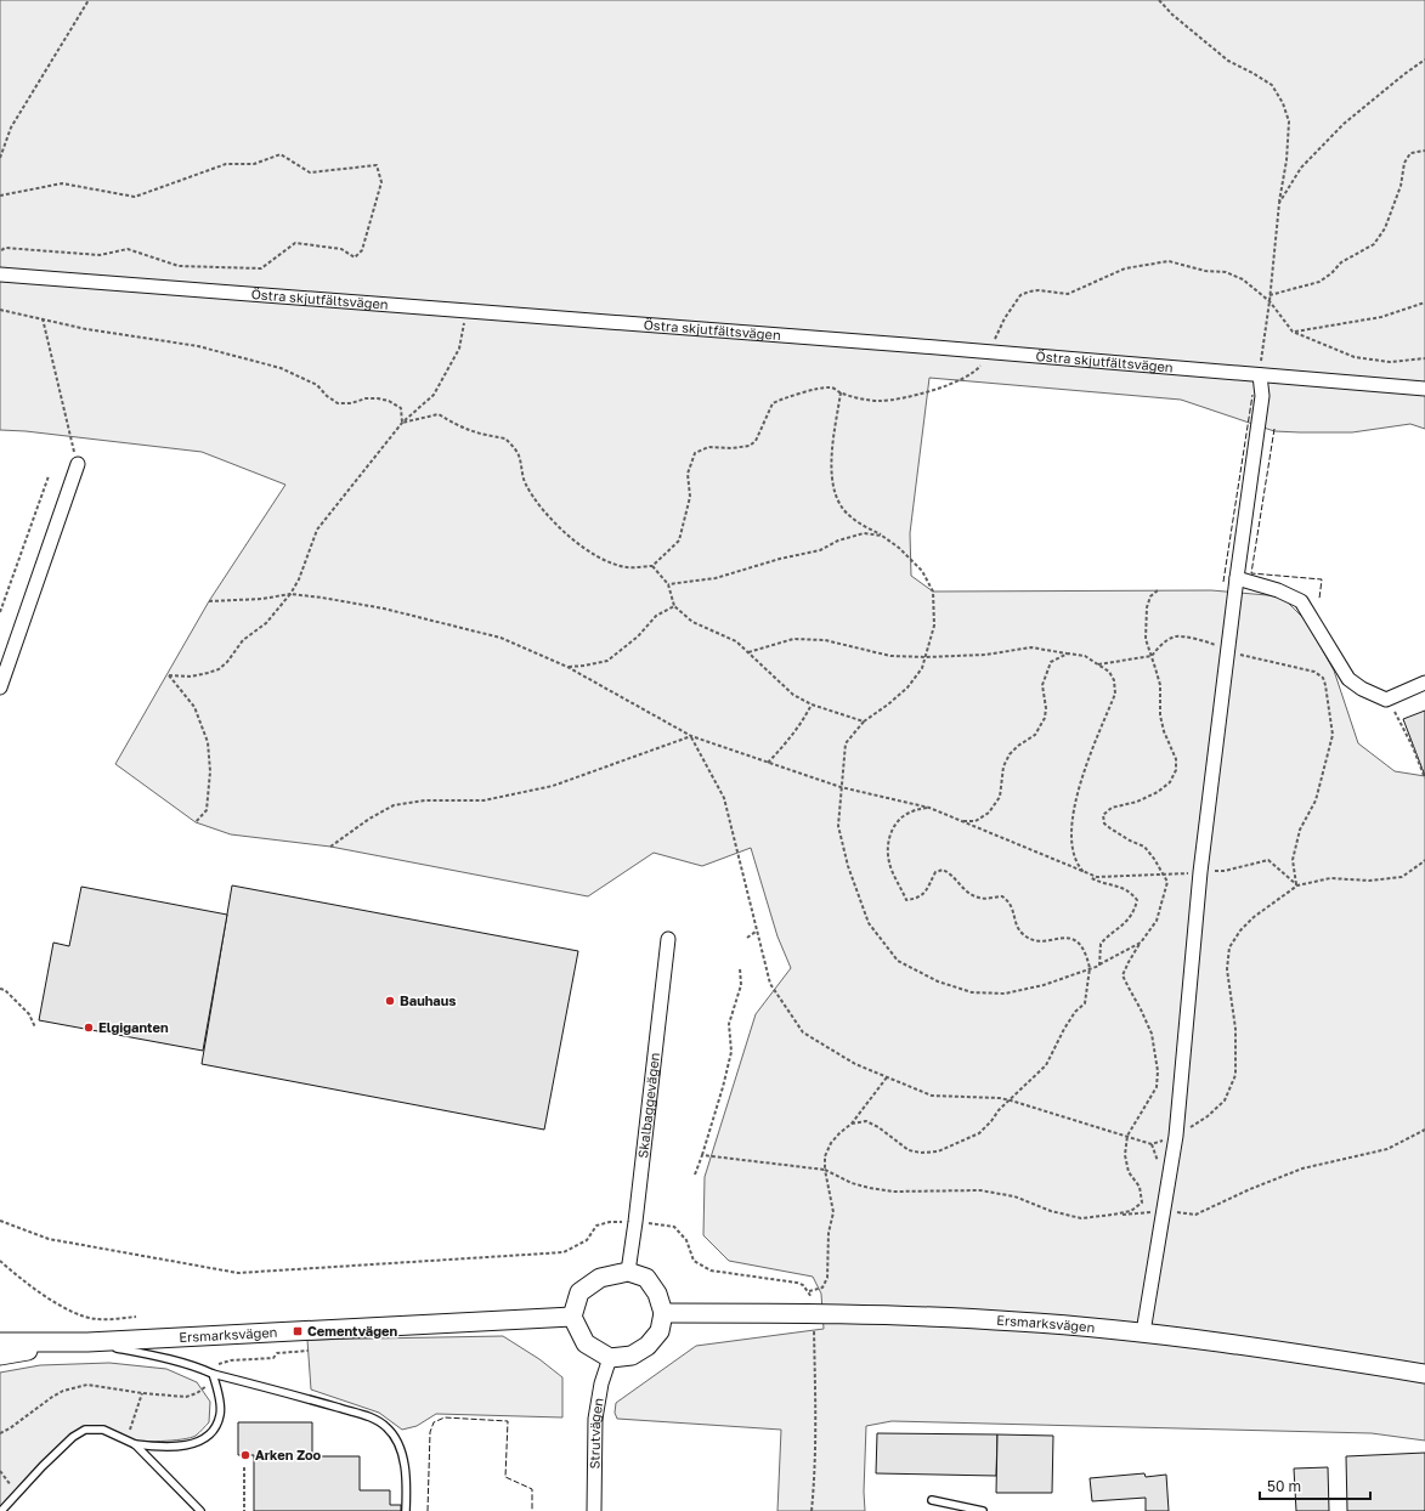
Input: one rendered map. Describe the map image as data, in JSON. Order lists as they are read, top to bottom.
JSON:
{
  "streets": {
    "main road": ["Ersmarksvägen"],
    "street": ["Östra skjutfältsvägen", "Skalbaggevägen", "Strutvägen"]
  },
  "crossings": [
    ["Skalbaggevägen", "Ersmarksvägen"],
    ["Skalbaggevägen", "Strutvägen"],
    ["Ersmarksvägen", "Strutvägen"]
  ],
  "places": {
    "other": ["Bauhaus", "Elgiganten", "Arken Zoo"],
    "transit": ["Cementvägen"]
  },
  "scale_bar": "50 m"
}
